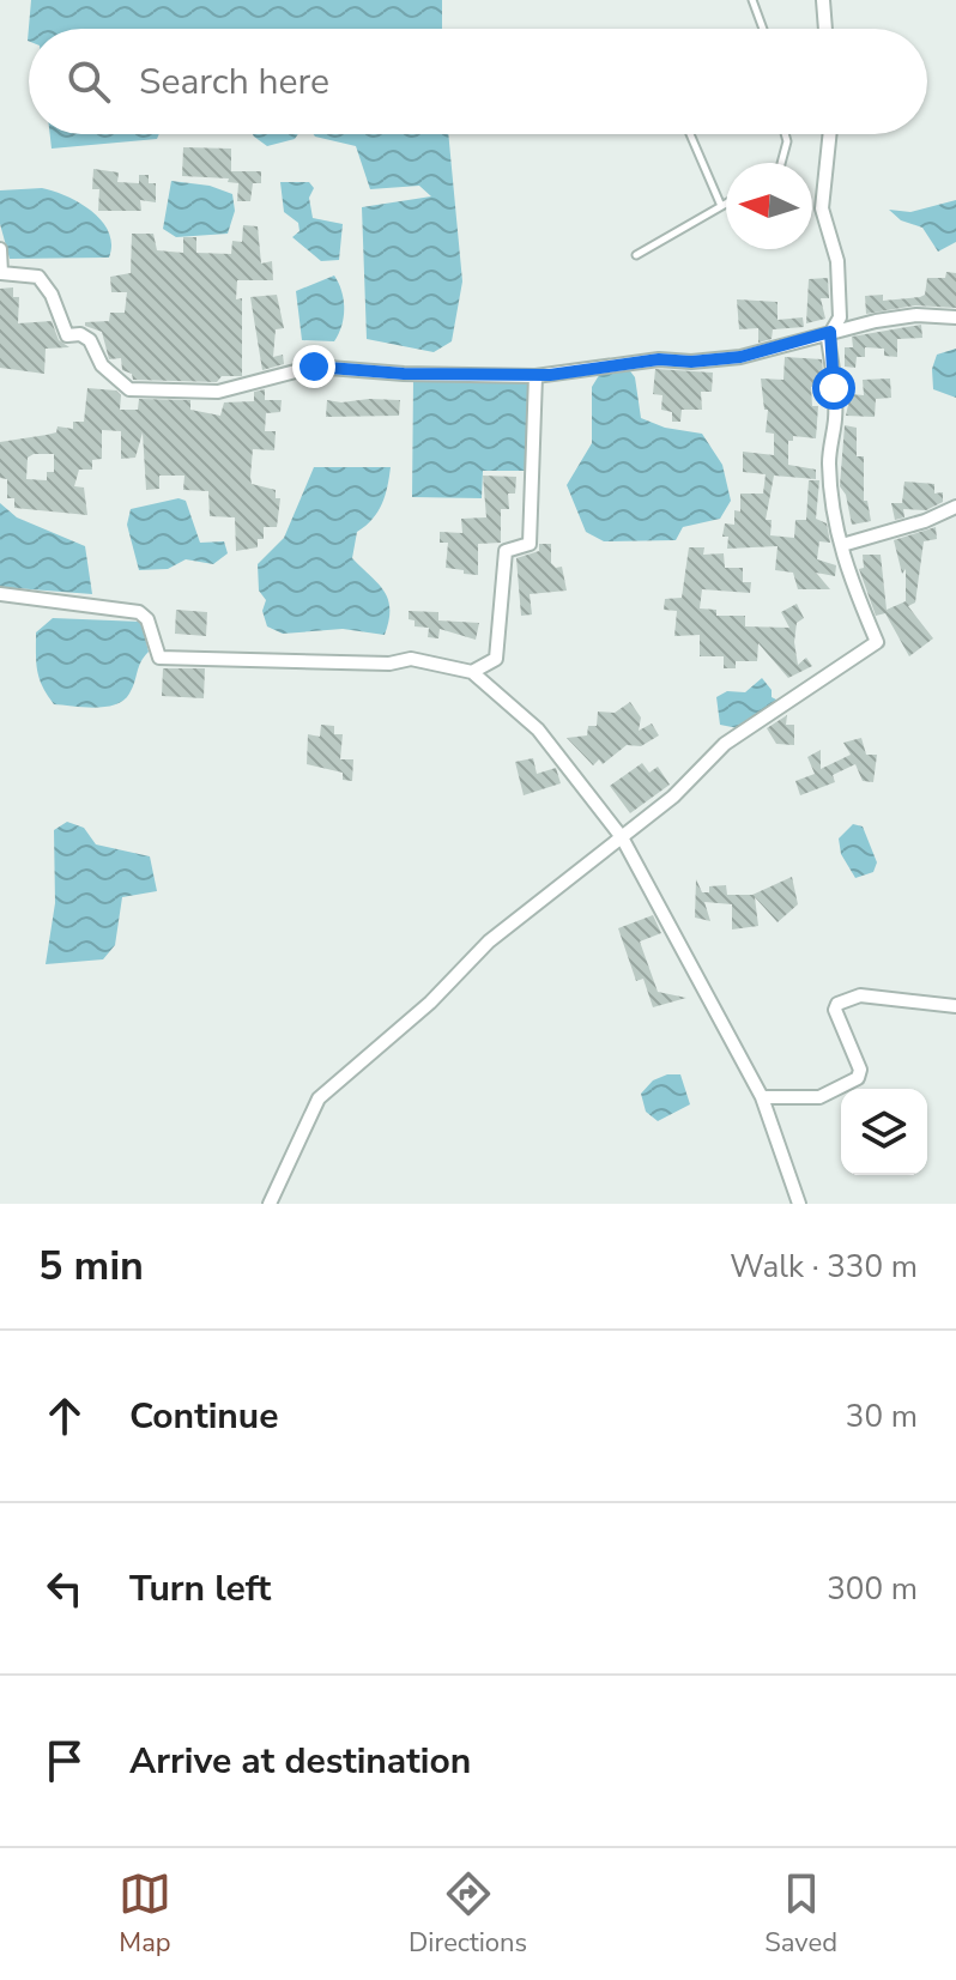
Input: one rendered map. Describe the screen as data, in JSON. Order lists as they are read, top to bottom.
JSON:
{
  "north": "left",
  "page": {
    "search": "Search here",
    "heading": ["5 min", "Walk · 330 m"],
    "list": [
      ["Continue", "30 m"],
      ["Turn left", "300 m"],
      "Arrive at destination"
    ],
    "nav": ["Map", "Directions", "Saved"]
  }
}
